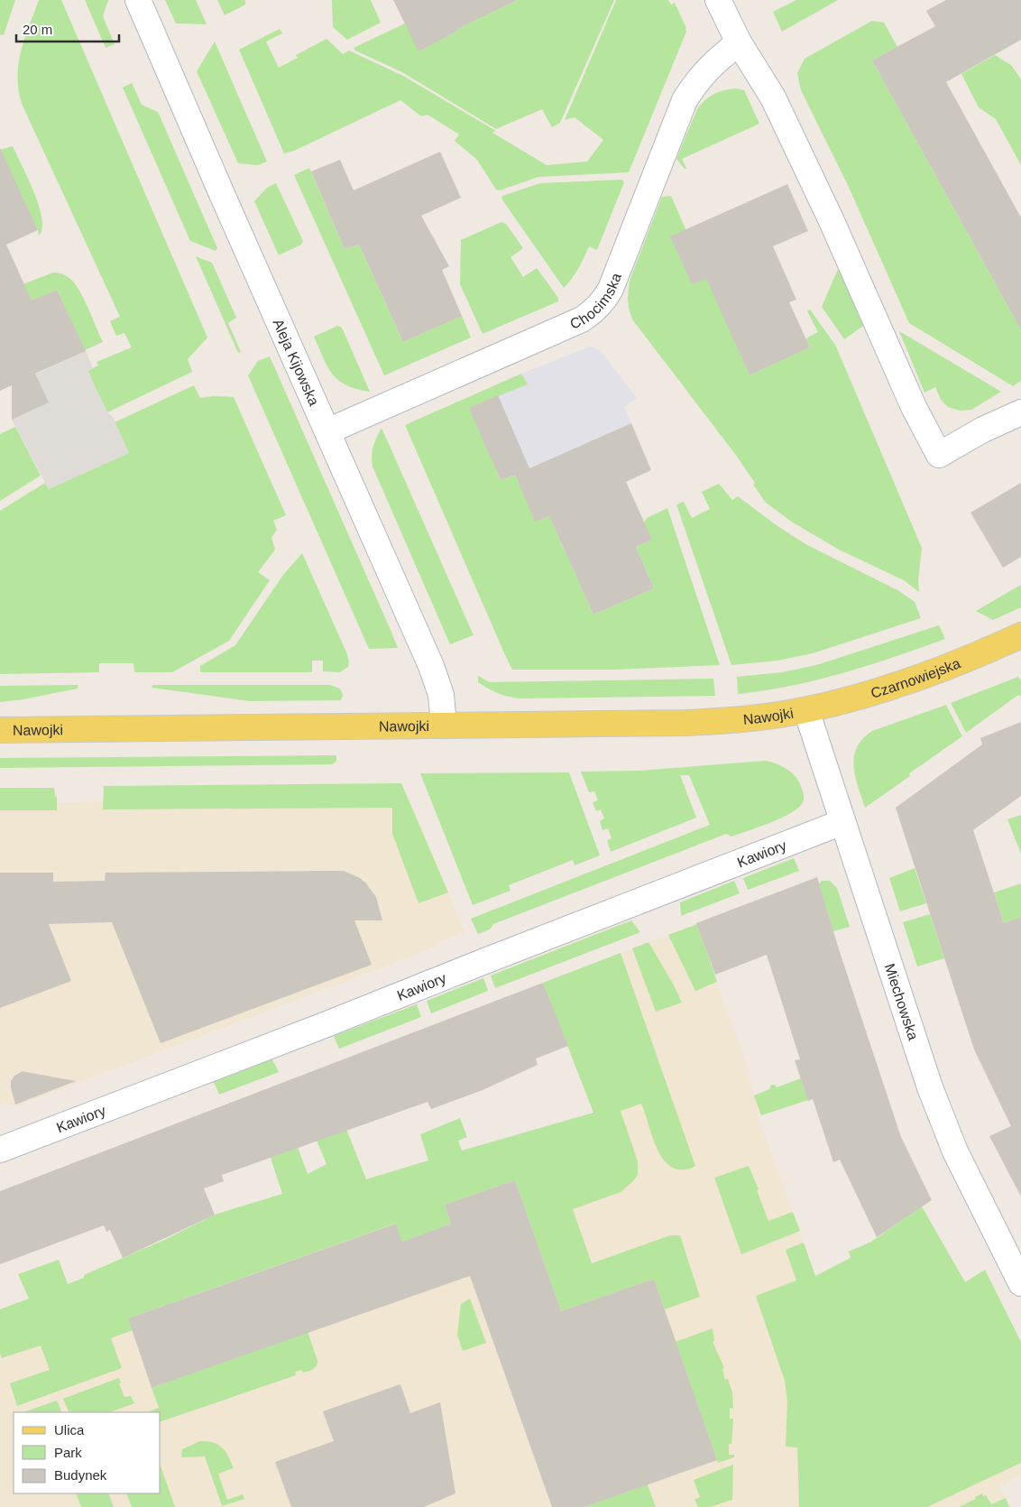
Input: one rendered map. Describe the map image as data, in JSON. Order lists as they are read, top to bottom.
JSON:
{
  "streets": {
    "main road": ["Czarnowiejska", "Nawojki"],
    "street": [
      "Chocimska",
      "Aleja Kijowska",
      "Kawiory",
      "Miechowska"
    ]
  },
  "crossings": [
    ["Chocimska", "Aleja Kijowska"],
    ["Aleja Kijowska", "Nawojki"],
    ["Czarnowiejska", "Nawojki"],
    ["Czarnowiejska", "Miechowska"],
    ["Nawojki", "Miechowska"],
    ["Kawiory", "Miechowska"]
  ],
  "legend": ["Ulica", "Park", "Budynek"],
  "scale_bar": "20 m"
}
